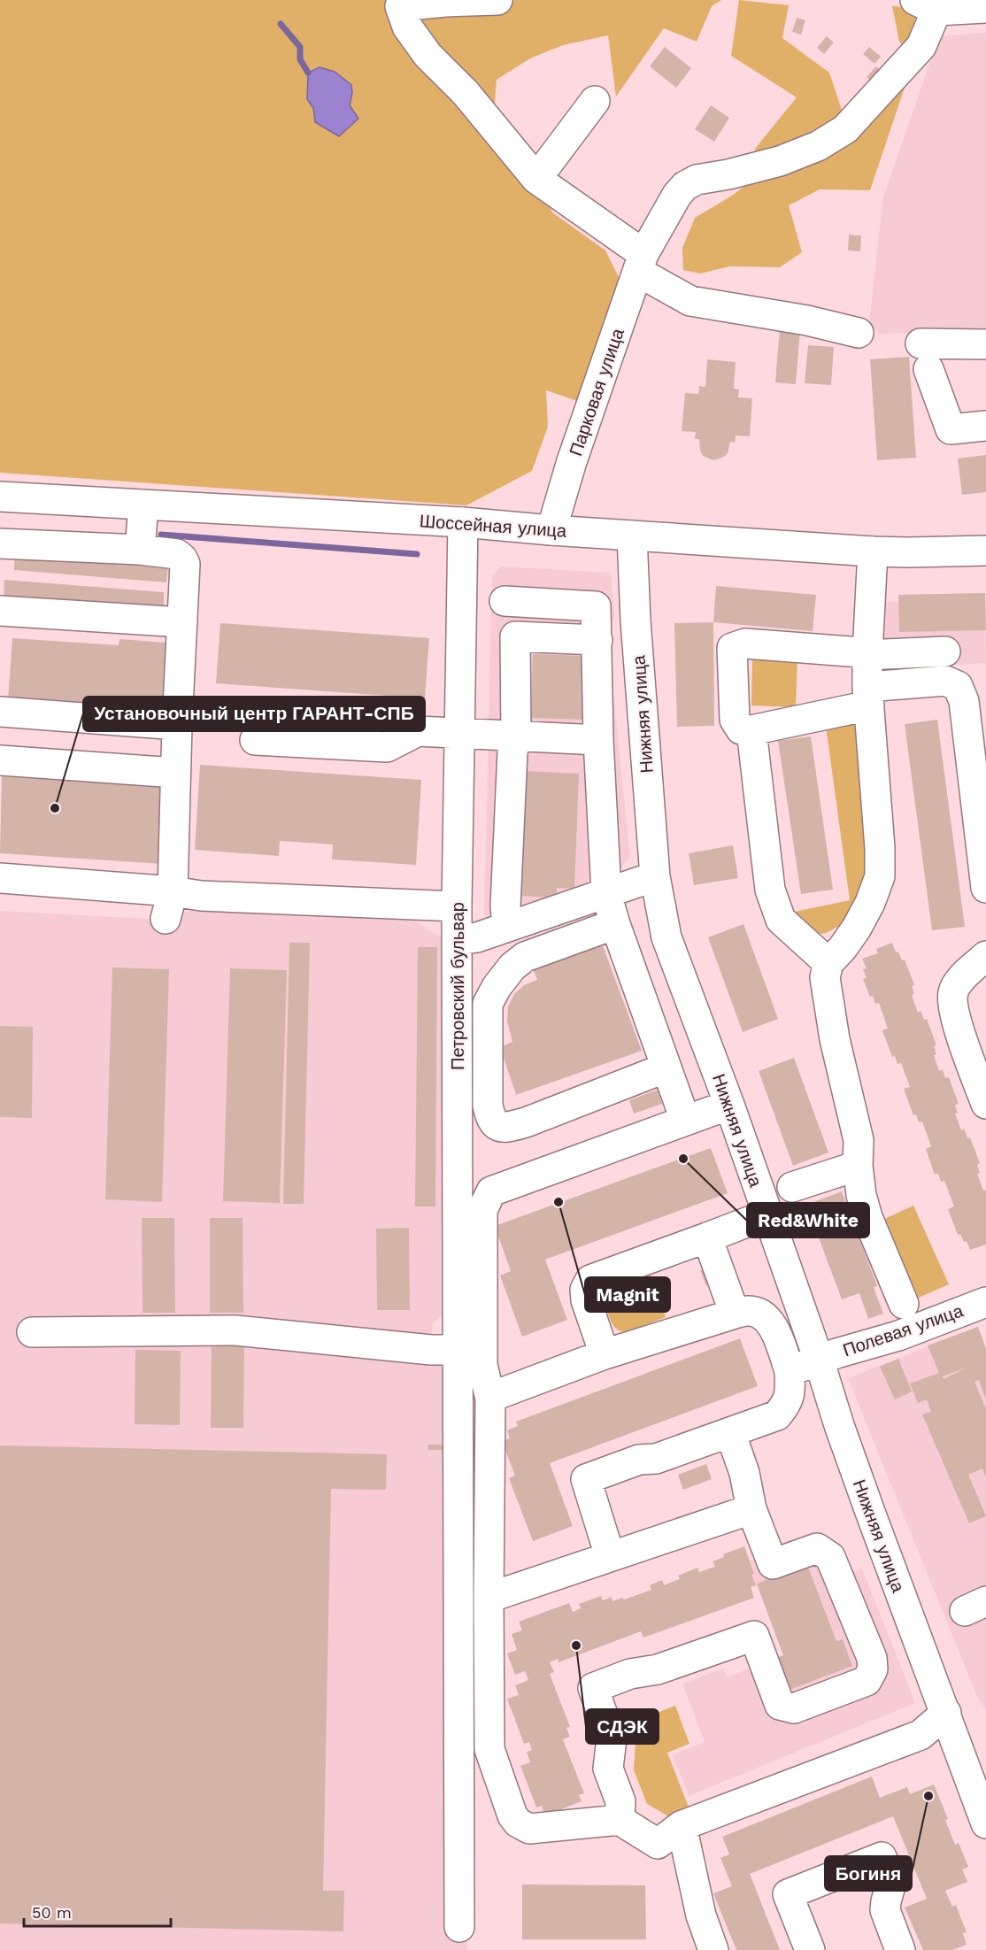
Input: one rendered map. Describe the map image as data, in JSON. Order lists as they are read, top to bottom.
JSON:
{
  "streets": {
    "street": [
      "Парковая улица",
      "Шоссейная улица",
      "Нижняя улица",
      "Петровский бульвар",
      "Полевая улица"
    ]
  },
  "crossings": [
    ["Парковая улица", "Шоссейная улица"],
    ["Шоссейная улица", "Нижняя улица"],
    ["Шоссейная улица", "Петровский бульвар"],
    ["Нижняя улица", "Полевая улица"]
  ],
  "places": [
    "Установочный центр ГАРАНТ-СПБ",
    "Red&White",
    "Magnit",
    "СДЭК",
    "Богиня"
  ],
  "scale_bar": "50 m"
}
